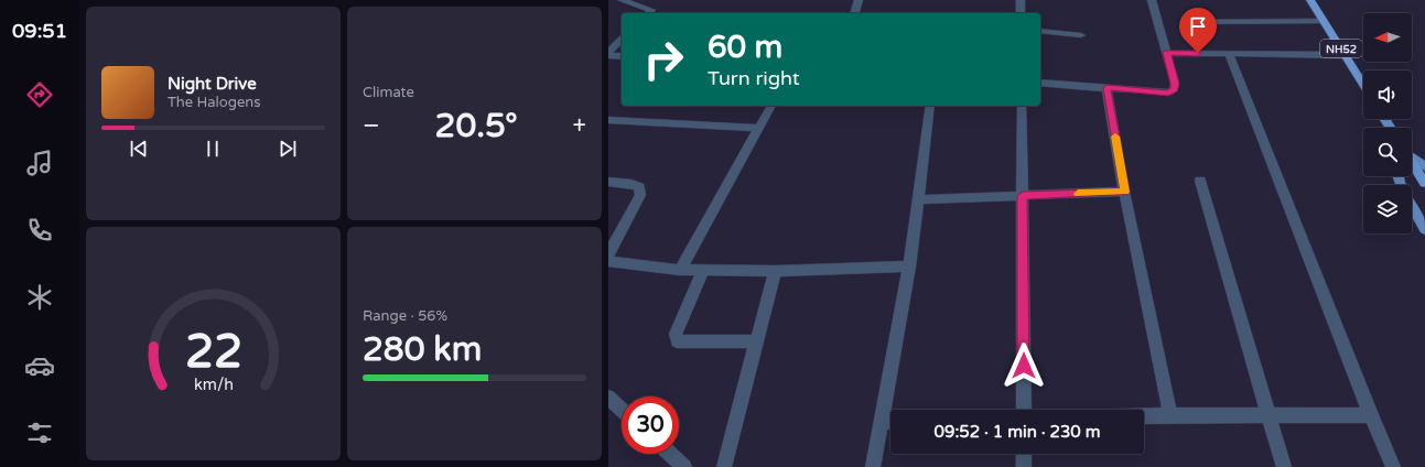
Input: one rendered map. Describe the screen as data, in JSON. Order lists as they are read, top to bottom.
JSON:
{
  "streets": {
    "highway": ["NH52"]
  },
  "north": "left",
  "page": {
    "tabs": "09:51",
    "tile": [
      "Climate",
      ["Range · 56%", "280 km"]
    ],
    "turn": ["60 m", "Turn right"],
    "song": ["Night Drive", "The Halogens"],
    "heat": ["−", "20.5°", "+"],
    "limit": "30",
    "trip": "09:52 · 1 min · 230 m",
    "gauge": ["22", "km/h"]
  }
}
